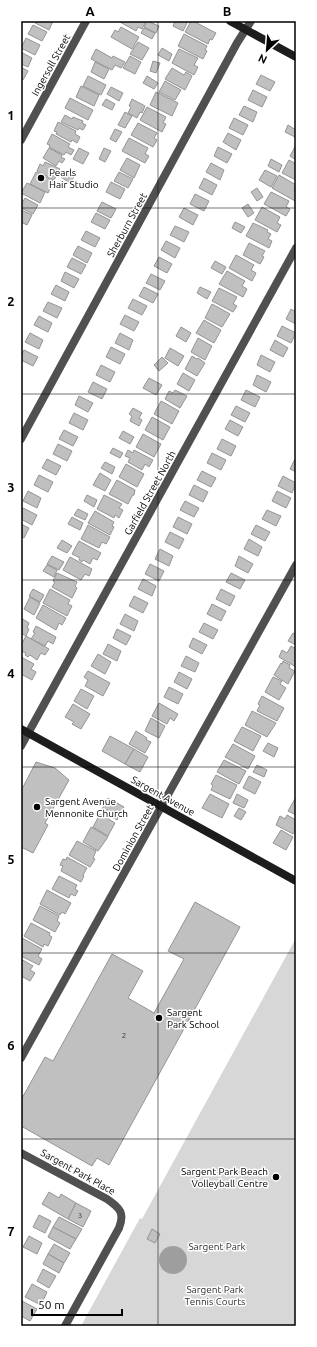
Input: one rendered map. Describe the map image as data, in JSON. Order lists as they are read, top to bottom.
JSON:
{
  "streets": {
    "main road": ["Sargent Avenue"],
    "street": [
      "Ingersoll Street",
      "Sherburn Street",
      "Garfield Street North",
      "Dominion Street",
      "Sargent Park Place"
    ]
  },
  "crossings": [
    ["Garfield Street North", "Sargent Avenue"],
    ["Sargent Avenue", "Dominion Street"]
  ],
  "parks": ["Sargent Park", "Sargent Park Tennis Courts"],
  "places": [
    "Pearls Hair Studio",
    "Sargent Avenue Mennonite Church",
    "Sargent Park School",
    "Sargent Park Beach Volleyball Centre"
  ],
  "house_numbers": ["2", "3"],
  "scale_bar": "50 m",
  "north": "bottom left",
  "grid": {
    "columns": ["A", "B"],
    "rows": [
      "1",
      "2",
      "3",
      "4",
      "5",
      "6",
      "7"
    ]
  }
}
